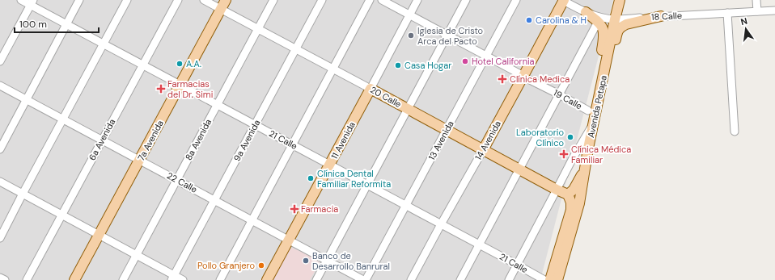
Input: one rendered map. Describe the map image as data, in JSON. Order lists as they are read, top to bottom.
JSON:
{
  "streets": {
    "main road": [
      "20 Calle",
      "Avenida Petapa",
      "7a Avenida",
      "11 Avenida",
      "14 Avenida"
    ],
    "street": [
      "18 Calle",
      "19 Calle",
      "6a Avenida",
      "8a Avenida",
      "21 Calle",
      "9a Avenida",
      "13 Avenida",
      "22 Calle"
    ]
  },
  "crossings": [
    ["18 Calle", "Avenida Petapa"],
    ["18 Calle", "14 Avenida"],
    ["20 Calle", "8a Avenida"],
    ["20 Calle", "7a Avenida"],
    ["20 Calle", "9a Avenida"],
    ["20 Calle", "11 Avenida"],
    ["20 Calle", "13 Avenida"],
    ["20 Calle", "14 Avenida"],
    ["19 Calle", "Avenida Petapa"],
    ["19 Calle", "11 Avenida"],
    ["19 Calle", "13 Avenida"],
    ["19 Calle", "14 Avenida"],
    ["6a Avenida", "21 Calle"],
    ["6a Avenida", "22 Calle"],
    ["8a Avenida", "21 Calle"],
    ["8a Avenida", "22 Calle"],
    ["21 Calle", "7a Avenida"],
    ["21 Calle", "9a Avenida"],
    ["21 Calle", "11 Avenida"],
    ["21 Calle", "13 Avenida"],
    ["21 Calle", "14 Avenida"],
    ["7a Avenida", "22 Calle"],
    ["9a Avenida", "22 Calle"],
    ["11 Avenida", "22 Calle"],
    ["13 Avenida", "22 Calle"]
  ],
  "places": {
    "other": [
      "Carolina & H",
      "Iglesia de Cristo Arca del Pacto",
      "Hotel California",
      "A.A.",
      "Casa Hogar",
      "Laboratorio Clínico",
      "Clínica Dental Familiar Reformita",
      "Banco de Desarrollo Banrural",
      "Pollo Granjero"
    ],
    "health": [
      "Clínica Medica",
      "Farmacias del Dr. Simi",
      "Clínica Médica Familiar",
      "Farmacia"
    ]
  },
  "scale_bar": "100 m",
  "north": "top"
}
